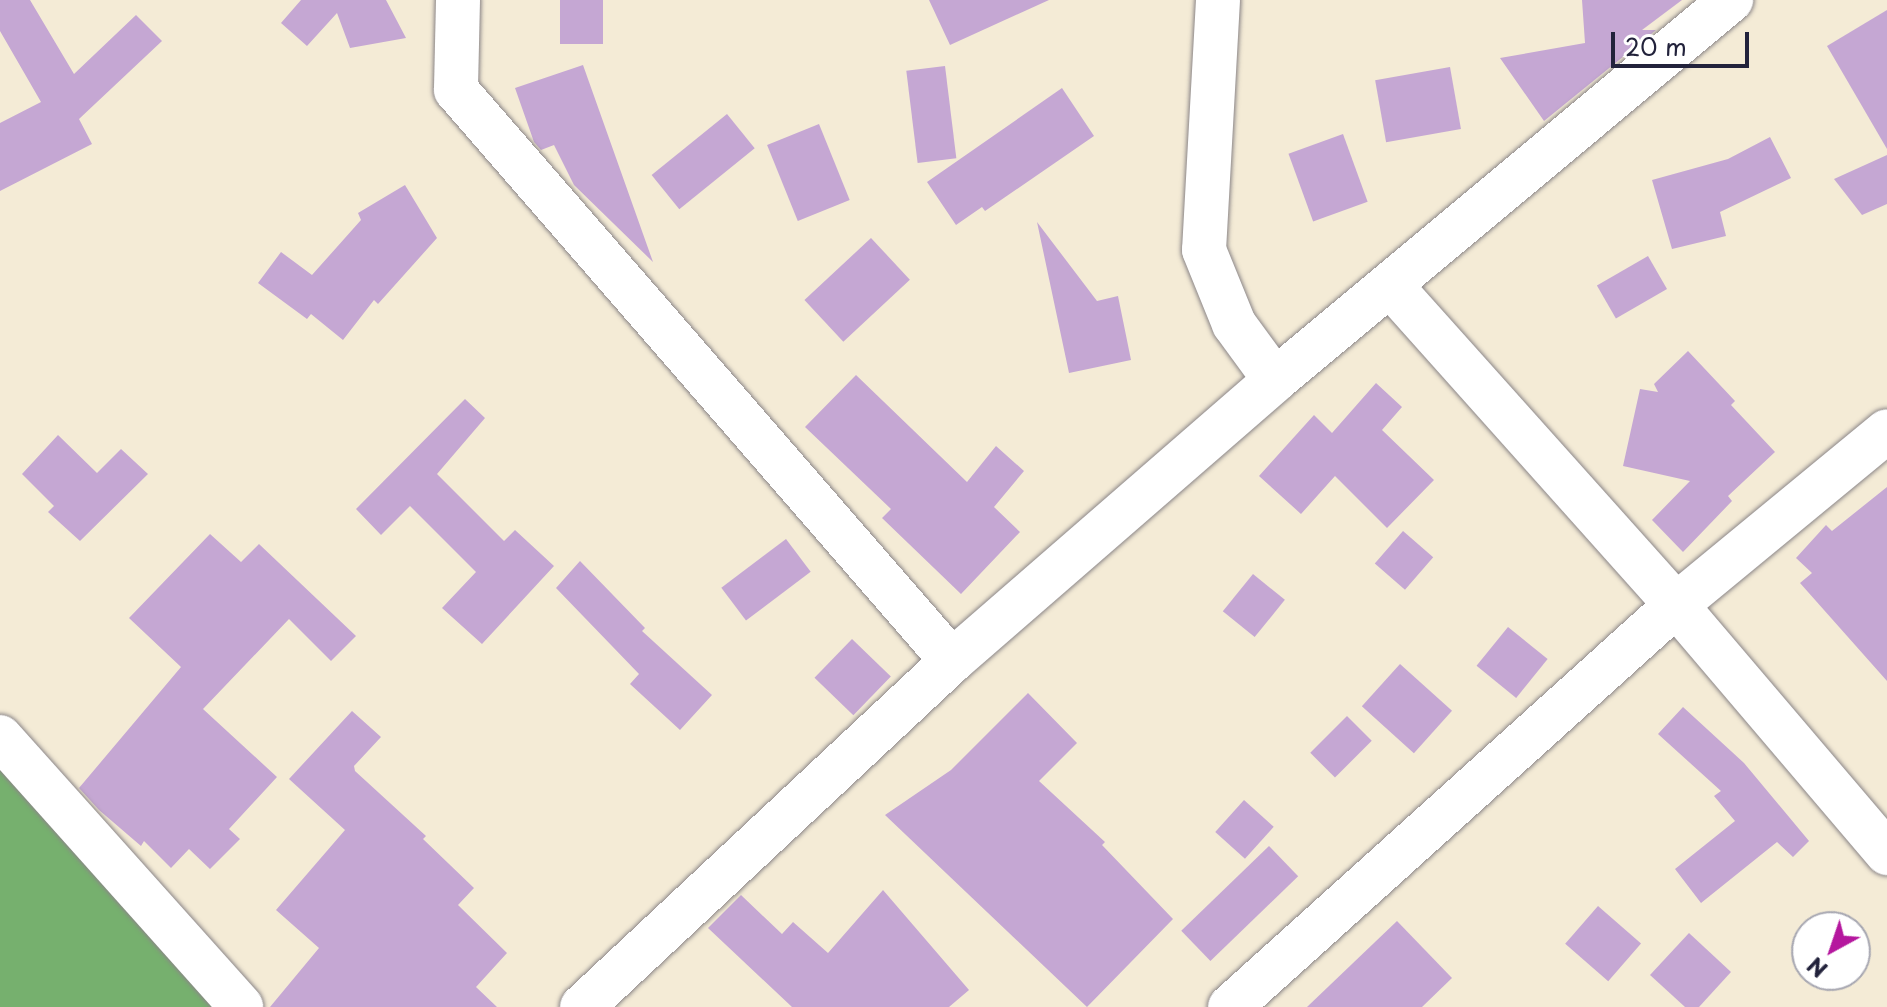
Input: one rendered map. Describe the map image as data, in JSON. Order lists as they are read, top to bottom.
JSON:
{
  "scale_bar": "20 m",
  "north": "bottom left"
}
